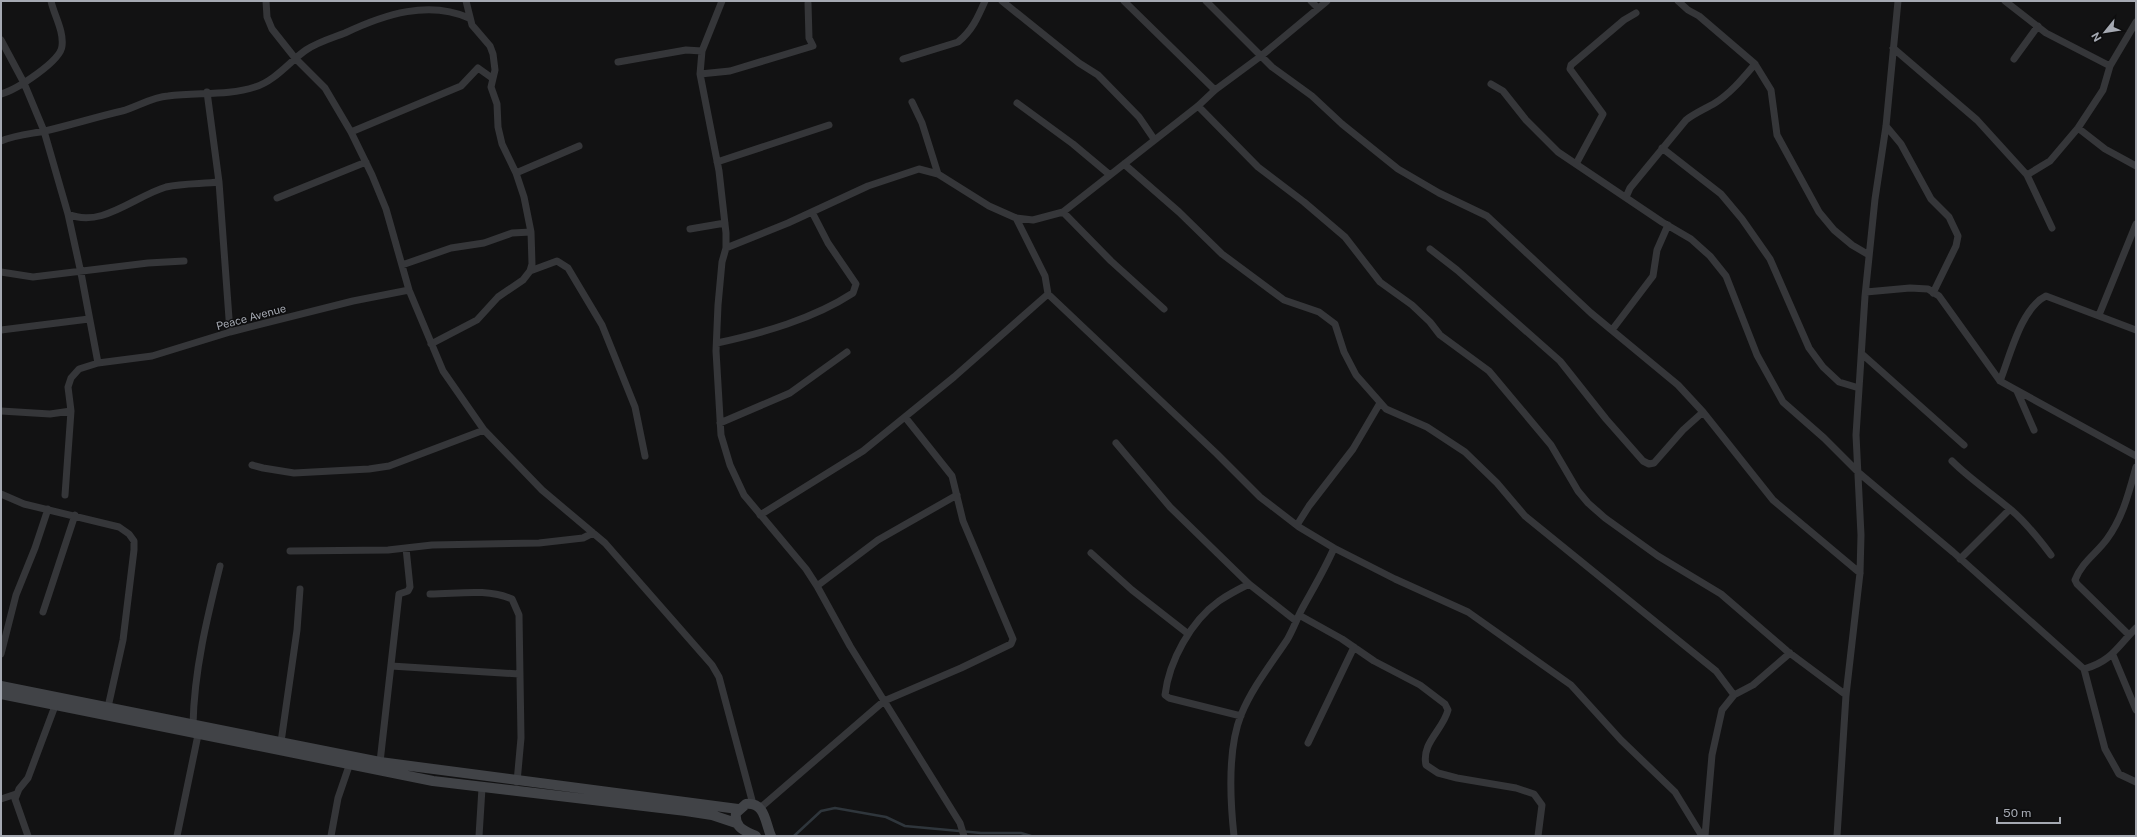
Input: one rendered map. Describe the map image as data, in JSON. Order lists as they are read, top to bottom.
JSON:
{
  "streets": {
    "street": ["Peace Avenue"]
  },
  "scale_bar": "50 m",
  "north": "bottom left"
}
